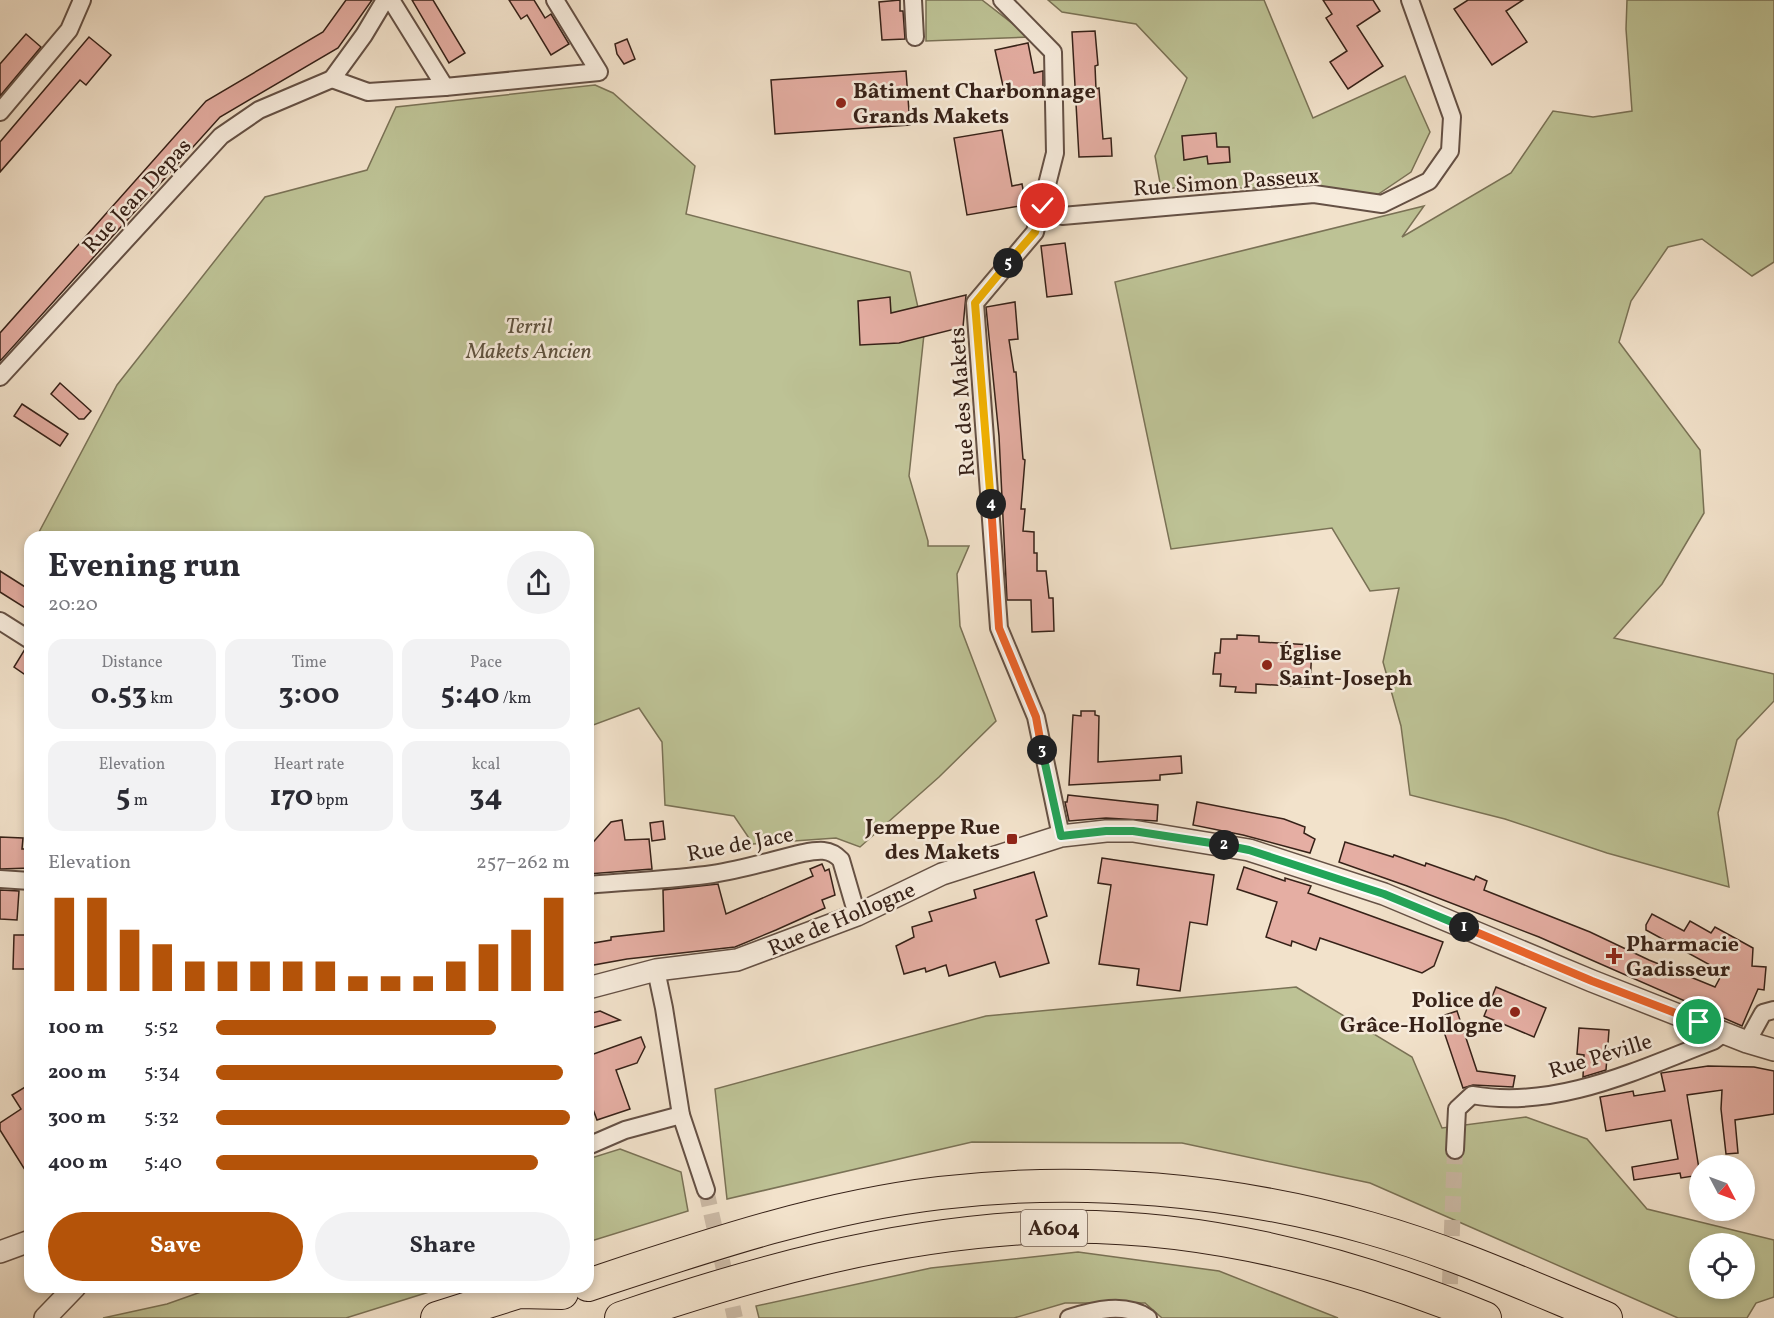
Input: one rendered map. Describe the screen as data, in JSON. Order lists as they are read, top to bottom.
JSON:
{
  "streets": {
    "highway": ["A604"],
    "street": [
      "Rue Simon Passeux",
      "Rue Jean Depas",
      "Rue des Makets",
      "Rue de Jace",
      "Rue de Hollogne",
      "Rue Péville"
    ]
  },
  "crossings": [
    ["Rue Simon Passeux", "Rue des Makets"],
    ["Rue des Makets", "Rue de Hollogne"],
    ["Rue de Jace", "Rue de Hollogne"],
    ["Rue de Hollogne", "Rue Péville"]
  ],
  "parks": ["Terril Makets Ancien"],
  "places": {
    "other": ["Bâtiment Charbonnage Grands Makets", "Église Saint-Joseph", "Police de Grâce-Hollogne"],
    "transit": ["Jemeppe Rue des Makets"],
    "health": ["Pharmacie Gadisseur"]
  },
  "north": "bottom right",
  "page": {
    "pins": [
      "5",
      "4",
      "3",
      "2",
      "1"
    ],
    "heading": ["Evening run", "20:20"],
    "stats": [
      ["Distance", "0.53 km"],
      ["Time", "3:00"],
      ["Pace", "5:40 /km"],
      ["Elevation", "5 m"],
      ["Heart rate", "170 bpm"],
      ["kcal", "34"]
    ],
    "chart": ["Elevation", "257–262 m"],
    "list": [
      {
        "name": "100 m",
        "note": "5:52"
      },
      {
        "name": "200 m",
        "note": "5:34"
      },
      {
        "name": "300 m",
        "note": "5:32"
      },
      {
        "name": "400 m",
        "note": "5:40"
      }
    ],
    "buttons": ["Save", "Share"]
  }
}
